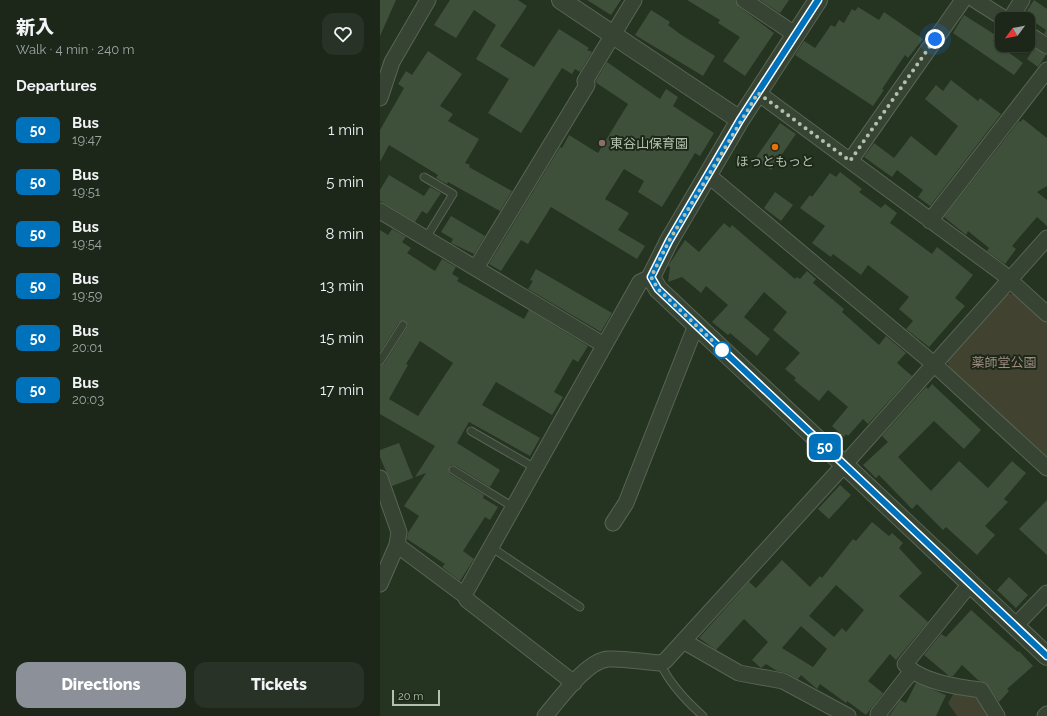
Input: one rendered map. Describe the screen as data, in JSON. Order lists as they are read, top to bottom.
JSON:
{
  "parks": ["薬師堂公園"],
  "places": ["東谷山保育園", "ほっともっと"],
  "lines": ["bus line 50"],
  "scale_bar": "20 m",
  "north": "bottom left",
  "page": {
    "heading": [
      ["新入", "Walk · 4 min · 240 m"],
      "Departures"
    ],
    "on_map": "50",
    "list": [
      {
        "mark": "50",
        "name": "Bus",
        "note": "19:47",
        "value": "1 min"
      },
      {
        "mark": "50",
        "name": "Bus",
        "note": "19:51",
        "value": "5 min"
      },
      {
        "mark": "50",
        "name": "Bus",
        "note": "19:54",
        "value": "8 min"
      },
      {
        "mark": "50",
        "name": "Bus",
        "note": "19:59",
        "value": "13 min"
      },
      {
        "mark": "50",
        "name": "Bus",
        "note": "20:01",
        "value": "15 min"
      },
      {
        "mark": "50",
        "name": "Bus",
        "note": "20:03",
        "value": "17 min"
      }
    ],
    "buttons": ["Directions", "Tickets"],
    "scale": "20 m"
  }
}
